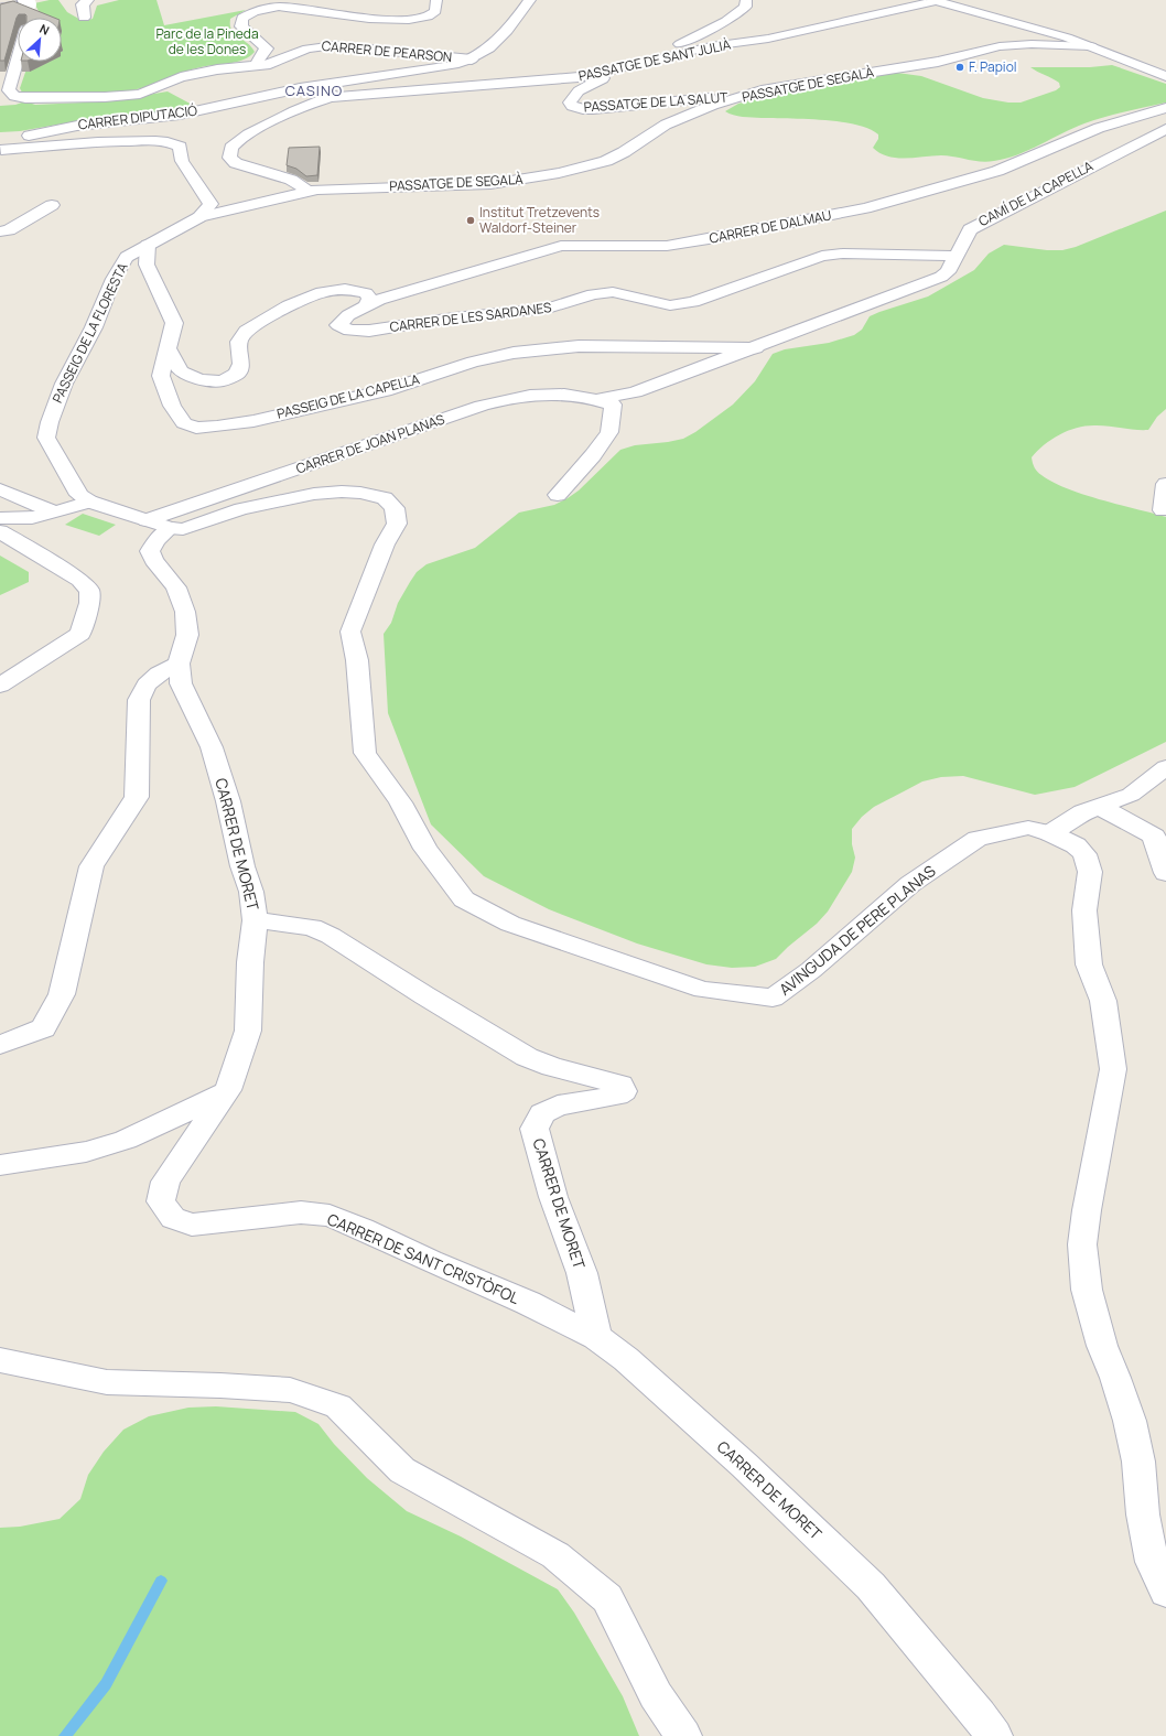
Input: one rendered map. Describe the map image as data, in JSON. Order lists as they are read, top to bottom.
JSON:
{
  "streets": {
    "street": [
      "CARRER DE PEARSON",
      "PASSATGE DE SANT JULIÀ",
      "PASSATGE DE SEGALÀ",
      "PASSATGE DE LA SALUT",
      "CARRER DIPUTACIÓ",
      "CAMÍ DE LA CAPELLA",
      "CARRER DE DALMAU",
      "CARRER DE LES SARDANES",
      "PASSEIG DE LA FLORESTA",
      "PASSEIG DE LA CAPELLA",
      "CARRER DE JOAN PLANAS",
      "CARRER DE MORET",
      "AVINGUDA DE PERE PLANAS",
      "CARRER DE SANT CRISTÒFOL"
    ]
  },
  "crossings": [
    ["CARRER DE PEARSON", "CARRER DIPUTACIÓ"],
    ["PASSATGE DE SANT JULIÀ", "PASSATGE DE LA SALUT"],
    ["PASSATGE DE SEGALÀ", "PASSATGE DE LA SALUT"],
    ["PASSATGE DE SEGALÀ", "PASSEIG DE LA FLORESTA"],
    ["CARRER DIPUTACIÓ", "PASSEIG DE LA FLORESTA"],
    ["CAMÍ DE LA CAPELLA", "CARRER DE LES SARDANES"],
    ["CAMÍ DE LA CAPELLA", "PASSEIG DE LA CAPELLA"],
    ["CAMÍ DE LA CAPELLA", "CARRER DE JOAN PLANAS"],
    ["CARRER DE DALMAU", "CARRER DE LES SARDANES"],
    ["PASSEIG DE LA FLORESTA", "PASSEIG DE LA CAPELLA"],
    ["PASSEIG DE LA CAPELLA", "CARRER DE JOAN PLANAS"],
    ["CARRER DE JOAN PLANAS", "CARRER DE MORET"],
    ["CARRER DE JOAN PLANAS", "AVINGUDA DE PERE PLANAS"],
    ["CARRER DE MORET", "AVINGUDA DE PERE PLANAS"],
    ["CARRER DE MORET", "CARRER DE SANT CRISTÒFOL"]
  ],
  "districts": ["CASINO"],
  "parks": ["Parc de la Pineda de les Dones"],
  "places": ["F. Papiol", "Institut Tretzevents Waldorf-Steiner"],
  "north": "top right"
}
